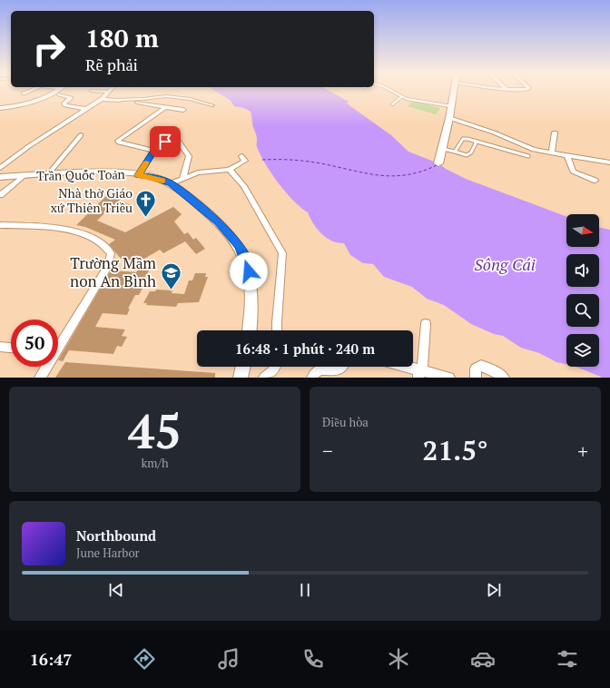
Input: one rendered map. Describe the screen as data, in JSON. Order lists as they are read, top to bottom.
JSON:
{
  "streets": {
    "main road": ["Trần Quốc Toản"]
  },
  "water": ["Sông Cái"],
  "places": {
    "church": ["Nhà thờ Giáo xứ Thiên Triều"],
    "school or university": ["Trường Mầm non An Bình"]
  },
  "north": "right",
  "page": {
    "turn": ["180 m", "Rẽ phải"],
    "limit": "50",
    "trip": "16:48 · 1 phút · 240 m",
    "tile": [
      ["45", "km/h"],
      "Điều hòa"
    ],
    "heat": ["−", "21.5°", "+"],
    "song": ["Northbound", "June Harbor"],
    "tabs": "16:47"
  }
}
